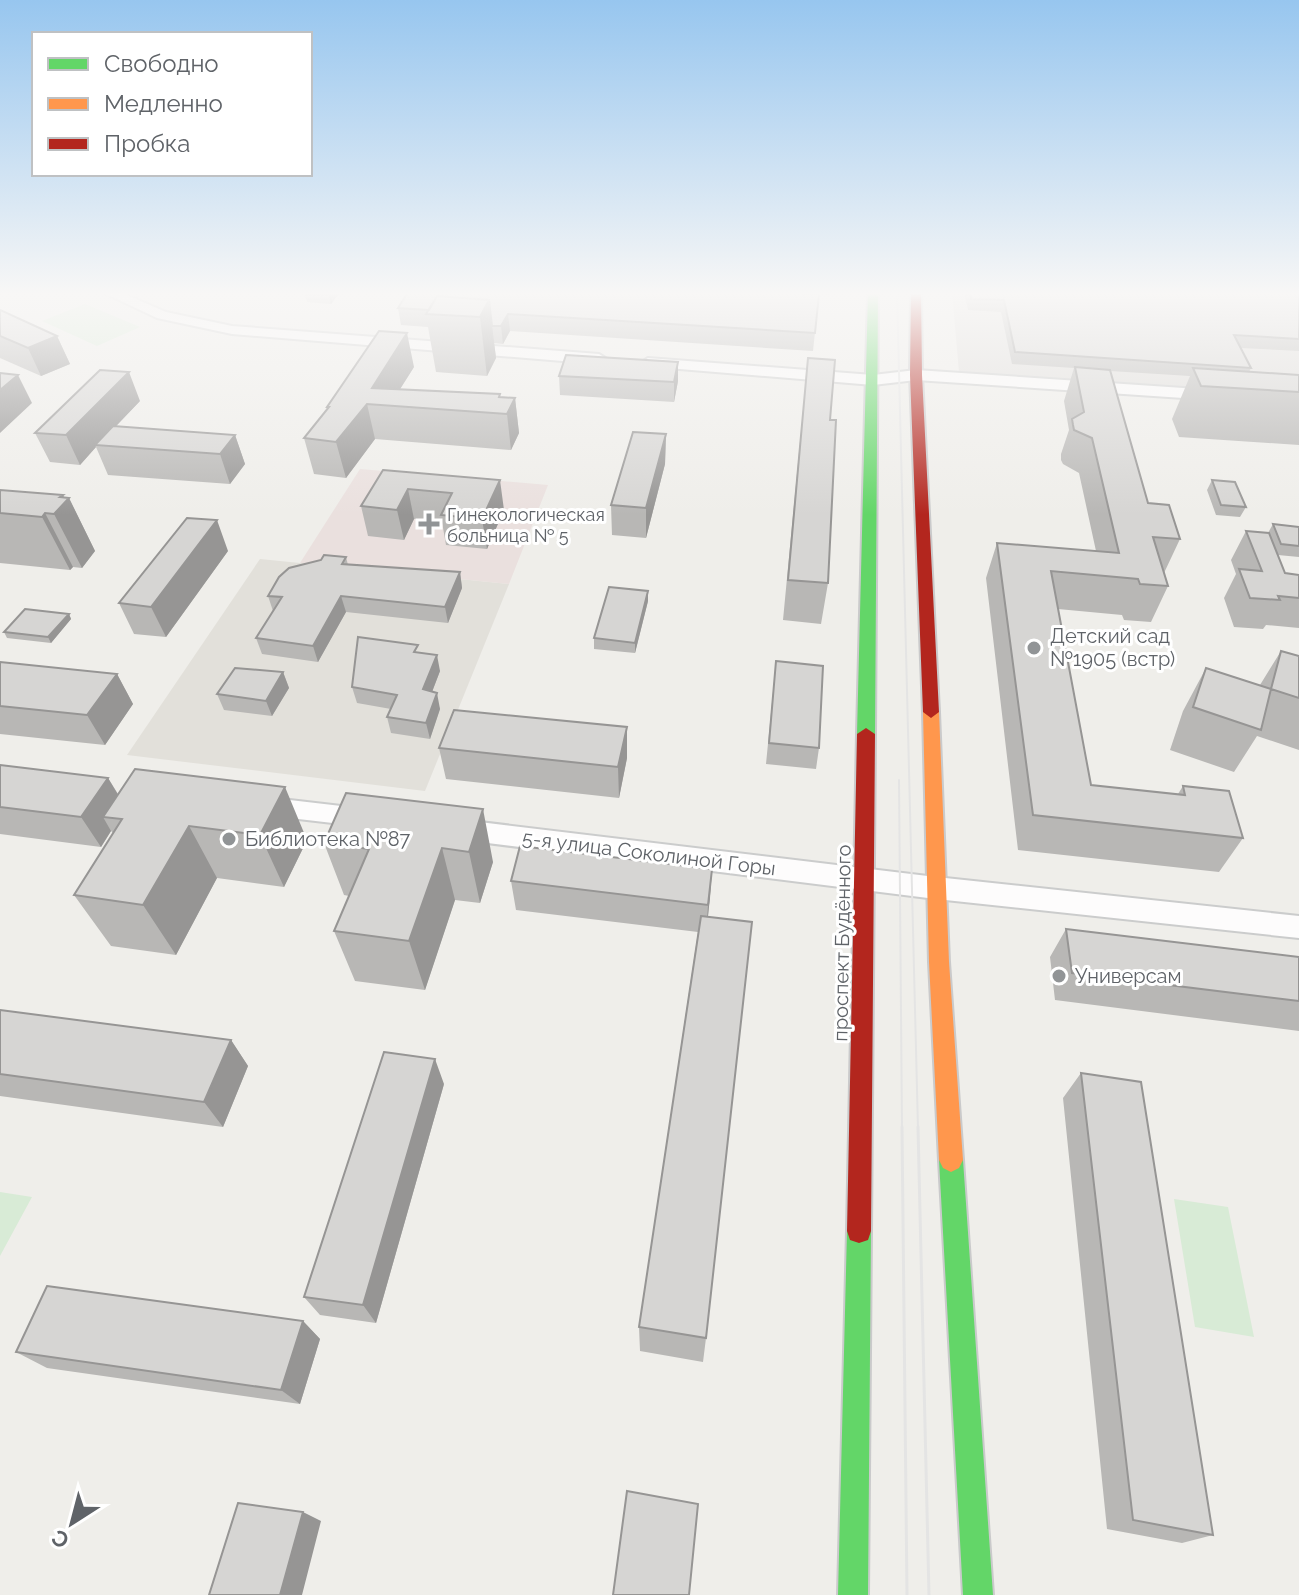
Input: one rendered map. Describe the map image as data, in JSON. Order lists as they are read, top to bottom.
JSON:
{
  "streets": {
    "main road": ["проспект Будённого"],
    "street": ["5-я улица Соколиной Горы"]
  },
  "crossings": [
    ["5-я улица Соколиной Горы", "проспект Будённого"]
  ],
  "places": {
    "health": ["Гинекологическая больница № 5"],
    "other": ["Детский сад №1905 (встр)", "Библиотека №87", "Универсам"]
  },
  "legend": ["Свободно", "Медленно", "Пробка"],
  "north": "bottom left"
}
